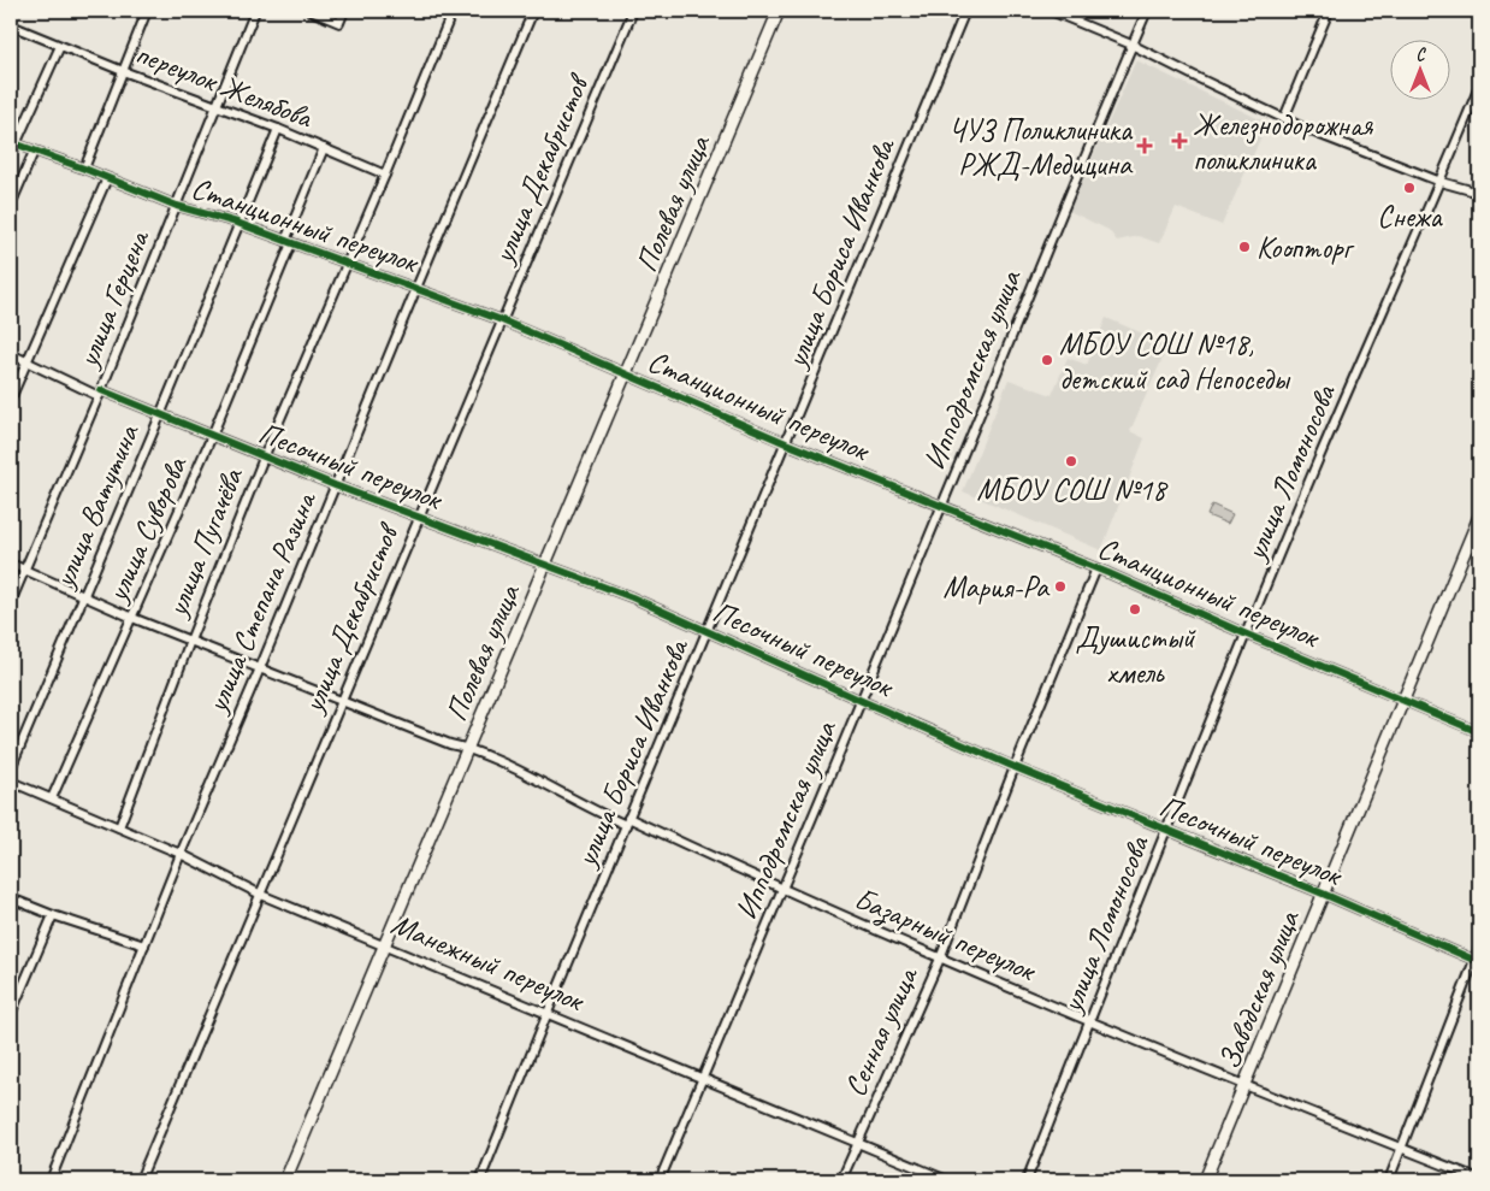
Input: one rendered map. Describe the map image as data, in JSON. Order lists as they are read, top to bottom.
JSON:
{
  "streets": {
    "street": [
      "переулок Желябова",
      "улица Декабристов",
      "Полевая улица",
      "Станционный переулок",
      "улица Бориса Иванкова",
      "улица Герцена",
      "Ипподромская улица",
      "Песочный переулок",
      "улица Ломоносова",
      "улица Ватутина",
      "улица Суворова",
      "улица Пугачёва",
      "улица Степана Разина",
      "Базарный переулок",
      "Манежный переулок",
      "Заводская улица",
      "Сенная улица"
    ]
  },
  "crossings": [
    ["переулок Желябова", "улица Герцена"],
    ["переулок Желябова", "улица Ватутина"],
    ["переулок Желябова", "улица Суворова"],
    ["переулок Желябова", "улица Пугачёва"],
    ["улица Декабристов", "Станционный переулок"],
    ["улица Декабристов", "Песочный переулок"],
    ["улица Декабристов", "Базарный переулок"],
    ["улица Декабристов", "Манежный переулок"],
    ["Полевая улица", "Станционный переулок"],
    ["Полевая улица", "Песочный переулок"],
    ["Полевая улица", "Базарный переулок"],
    ["Полевая улица", "Манежный переулок"],
    ["Станционный переулок", "улица Бориса Иванкова"],
    ["Станционный переулок", "улица Герцена"],
    ["Станционный переулок", "Ипподромская улица"],
    ["Станционный переулок", "улица Ломоносова"],
    ["Станционный переулок", "улица Ватутина"],
    ["Станционный переулок", "улица Суворова"],
    ["Станционный переулок", "улица Пугачёва"],
    ["Станционный переулок", "улица Степана Разина"],
    ["Станционный переулок", "Заводская улица"],
    ["Станционный переулок", "Сенная улица"],
    ["улица Бориса Иванкова", "Песочный переулок"],
    ["улица Бориса Иванкова", "Базарный переулок"],
    ["улица Бориса Иванкова", "Манежный переулок"],
    ["улица Герцена", "Песочный переулок"],
    ["улица Герцена", "Базарный переулок"],
    ["Ипподромская улица", "Песочный переулок"],
    ["Ипподромская улица", "Базарный переулок"],
    ["Ипподромская улица", "Манежный переулок"],
    ["Песочный переулок", "улица Ломоносова"],
    ["Песочный переулок", "улица Ватутина"],
    ["Песочный переулок", "улица Суворова"],
    ["Песочный переулок", "улица Пугачёва"],
    ["Песочный переулок", "улица Степана Разина"],
    ["Песочный переулок", "Заводская улица"],
    ["Песочный переулок", "Сенная улица"],
    ["улица Ломоносова", "Базарный переулок"],
    ["улица Ватутина", "Базарный переулок"],
    ["улица Суворова", "Базарный переулок"],
    ["улица Суворова", "Манежный переулок"],
    ["улица Пугачёва", "Базарный переулок"],
    ["улица Пугачёва", "Манежный переулок"],
    ["улица Степана Разина", "Базарный переулок"],
    ["улица Степана Разина", "Манежный переулок"],
    ["Базарный переулок", "Заводская улица"],
    ["Базарный переулок", "Сенная улица"],
    ["Манежный переулок", "Сенная улица"]
  ],
  "places": {
    "health": ["Железнодорожная поликлиника", "ЧУЗ Поликлиника РЖД-Медицина"],
    "other": [
      "Снежа",
      "Коопторг",
      "МБОУ СОШ №18, детский сад Непоседы",
      "МБОУ СОШ №18",
      "Мария-Ра",
      "Душистый хмель"
    ]
  },
  "north": "top"
}
